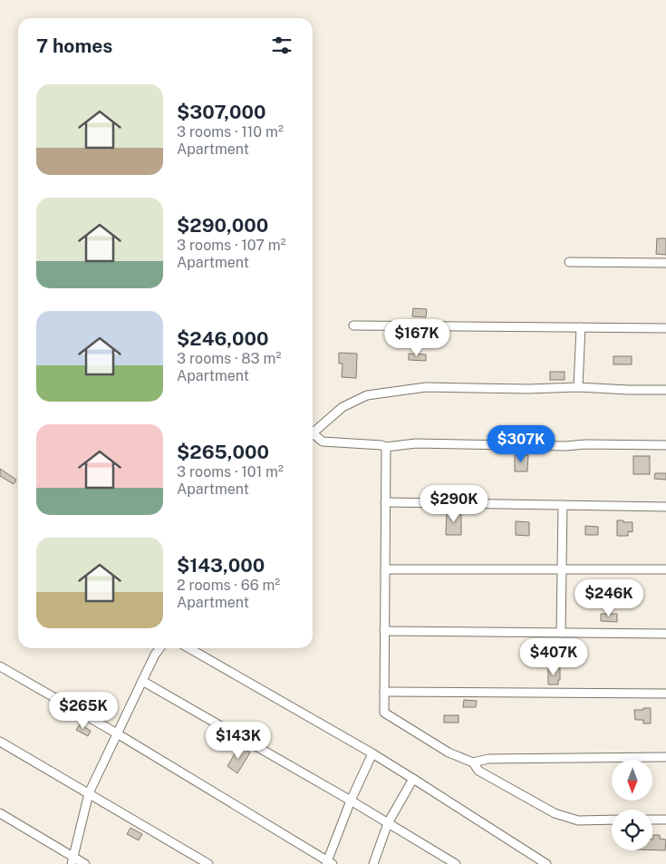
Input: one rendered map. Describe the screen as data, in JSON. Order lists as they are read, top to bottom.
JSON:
{
  "north": "bottom",
  "page": {
    "heading": "7 homes",
    "list": [
      {
        "name": "$307,000",
        "note": "3 rooms · 110 m² · Apartment"
      },
      {
        "name": "$290,000",
        "note": "3 rooms · 107 m² · Apartment"
      },
      {
        "name": "$246,000",
        "note": "3 rooms · 83 m² · Apartment"
      },
      {
        "name": "$265,000",
        "note": "3 rooms · 101 m² · Apartment"
      },
      {
        "name": "$143,000",
        "note": "2 rooms · 66 m² · Apartment"
      }
    ],
    "price": [
      "$167K",
      "$307K",
      "$290K",
      "$246K",
      "$407K",
      "$265K",
      "$143K"
    ]
  }
}
